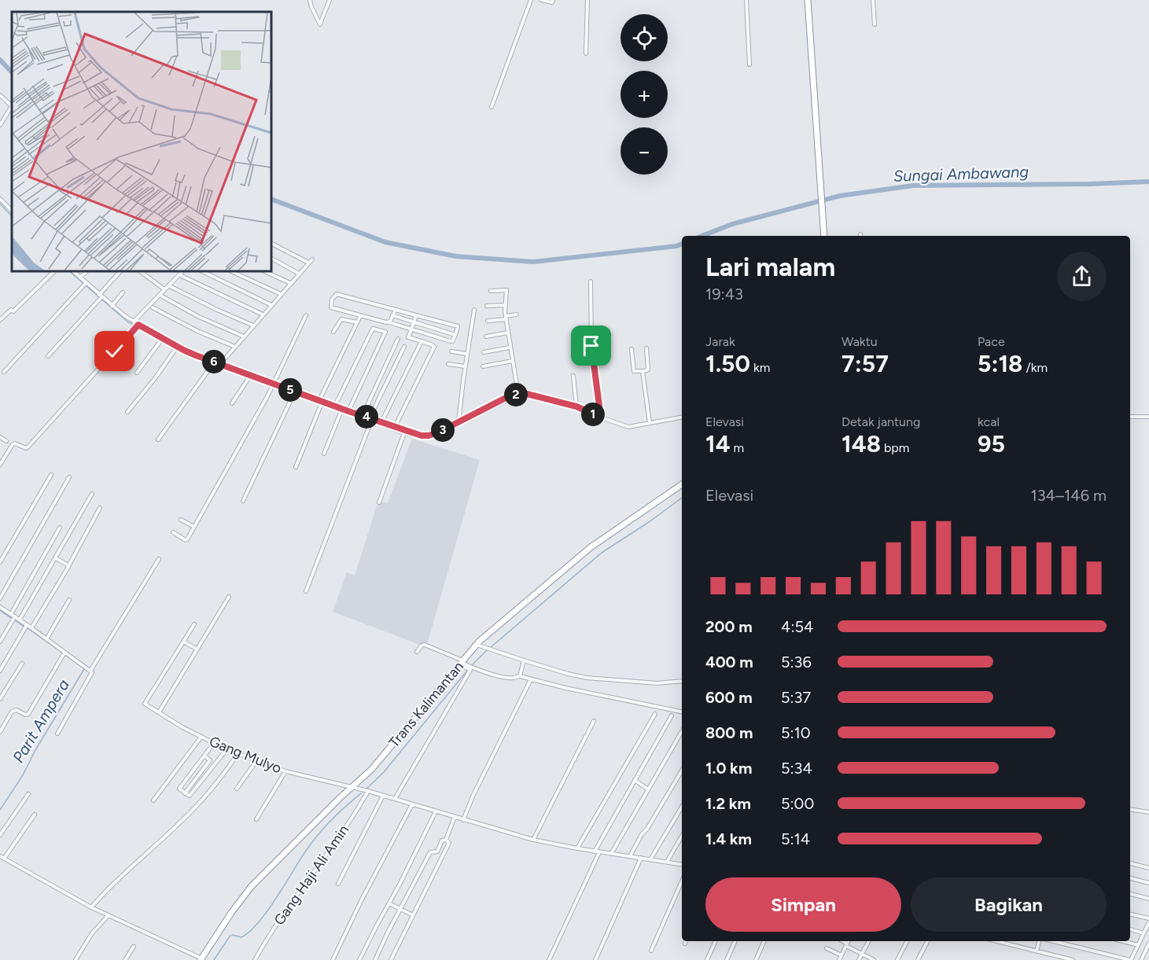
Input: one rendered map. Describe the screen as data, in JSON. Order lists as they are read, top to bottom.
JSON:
{
  "streets": {
    "highway": ["Trans Kalimantan"],
    "street": ["Gang Mulyo", "Gang Haji Ali Amin"]
  },
  "crossings": [
    ["Trans Kalimantan", "Gang Mulyo"],
    ["Gang Mulyo", "Gang Haji Ali Amin"]
  ],
  "water": ["Sungai Ambawang", "Parit Ampera"],
  "page": {
    "map_buttons": ["+", "−"],
    "heading": ["Lari malam", "19:43"],
    "stats": [
      ["Jarak", "1.50 km"],
      ["Waktu", "7:57"],
      ["Pace", "5:18 /km"],
      ["Elevasi", "14 m"],
      ["Detak jantung", "148 bpm"],
      ["kcal", "95"]
    ],
    "pins": [
      "6",
      "5",
      "2",
      "1",
      "4",
      "3"
    ],
    "chart": ["Elevasi", "134–146 m"],
    "list": [
      {
        "name": "200 m",
        "note": "4:54"
      },
      {
        "name": "400 m",
        "note": "5:36"
      },
      {
        "name": "600 m",
        "note": "5:37"
      },
      {
        "name": "800 m",
        "note": "5:10"
      },
      {
        "name": "1.0 km",
        "note": "5:34"
      },
      {
        "name": "1.2 km",
        "note": "5:00"
      },
      {
        "name": "1.4 km",
        "note": "5:14"
      }
    ],
    "buttons": ["Simpan", "Bagikan"]
  }
}
